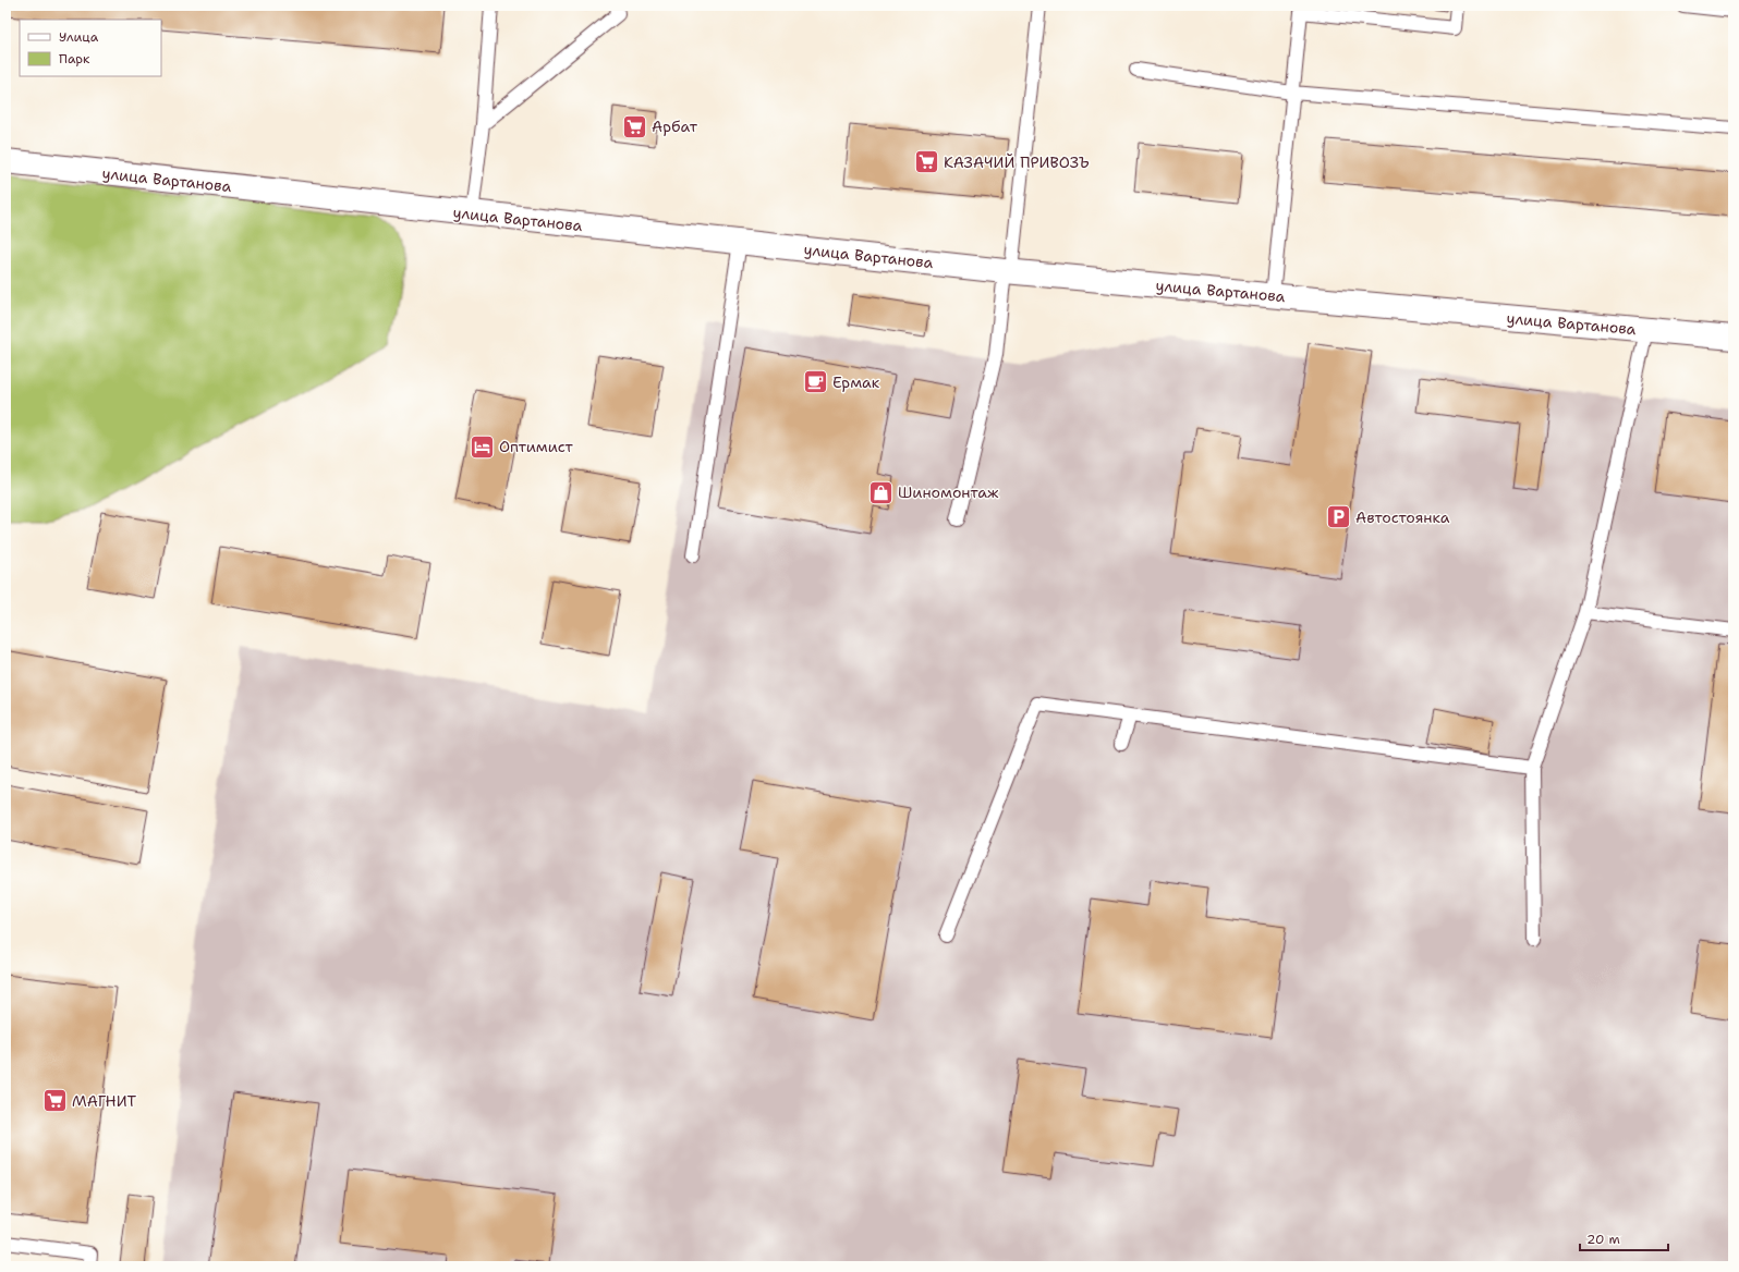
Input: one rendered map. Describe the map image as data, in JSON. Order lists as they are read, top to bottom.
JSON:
{
  "streets": {
    "street": ["улица Вартанова"]
  },
  "places": {
    "supermarket": ["Арбат", "КАЗАЧИЙ ПРИВОЗЪ", "МАГНИТ"],
    "cafe": ["Ермак"],
    "hotel": ["Оптимист"],
    "shop": ["Шиномонтаж"],
    "parking": ["Автостоянка"]
  },
  "legend": ["Улица", "Парк"],
  "scale_bar": "20 m"
}
